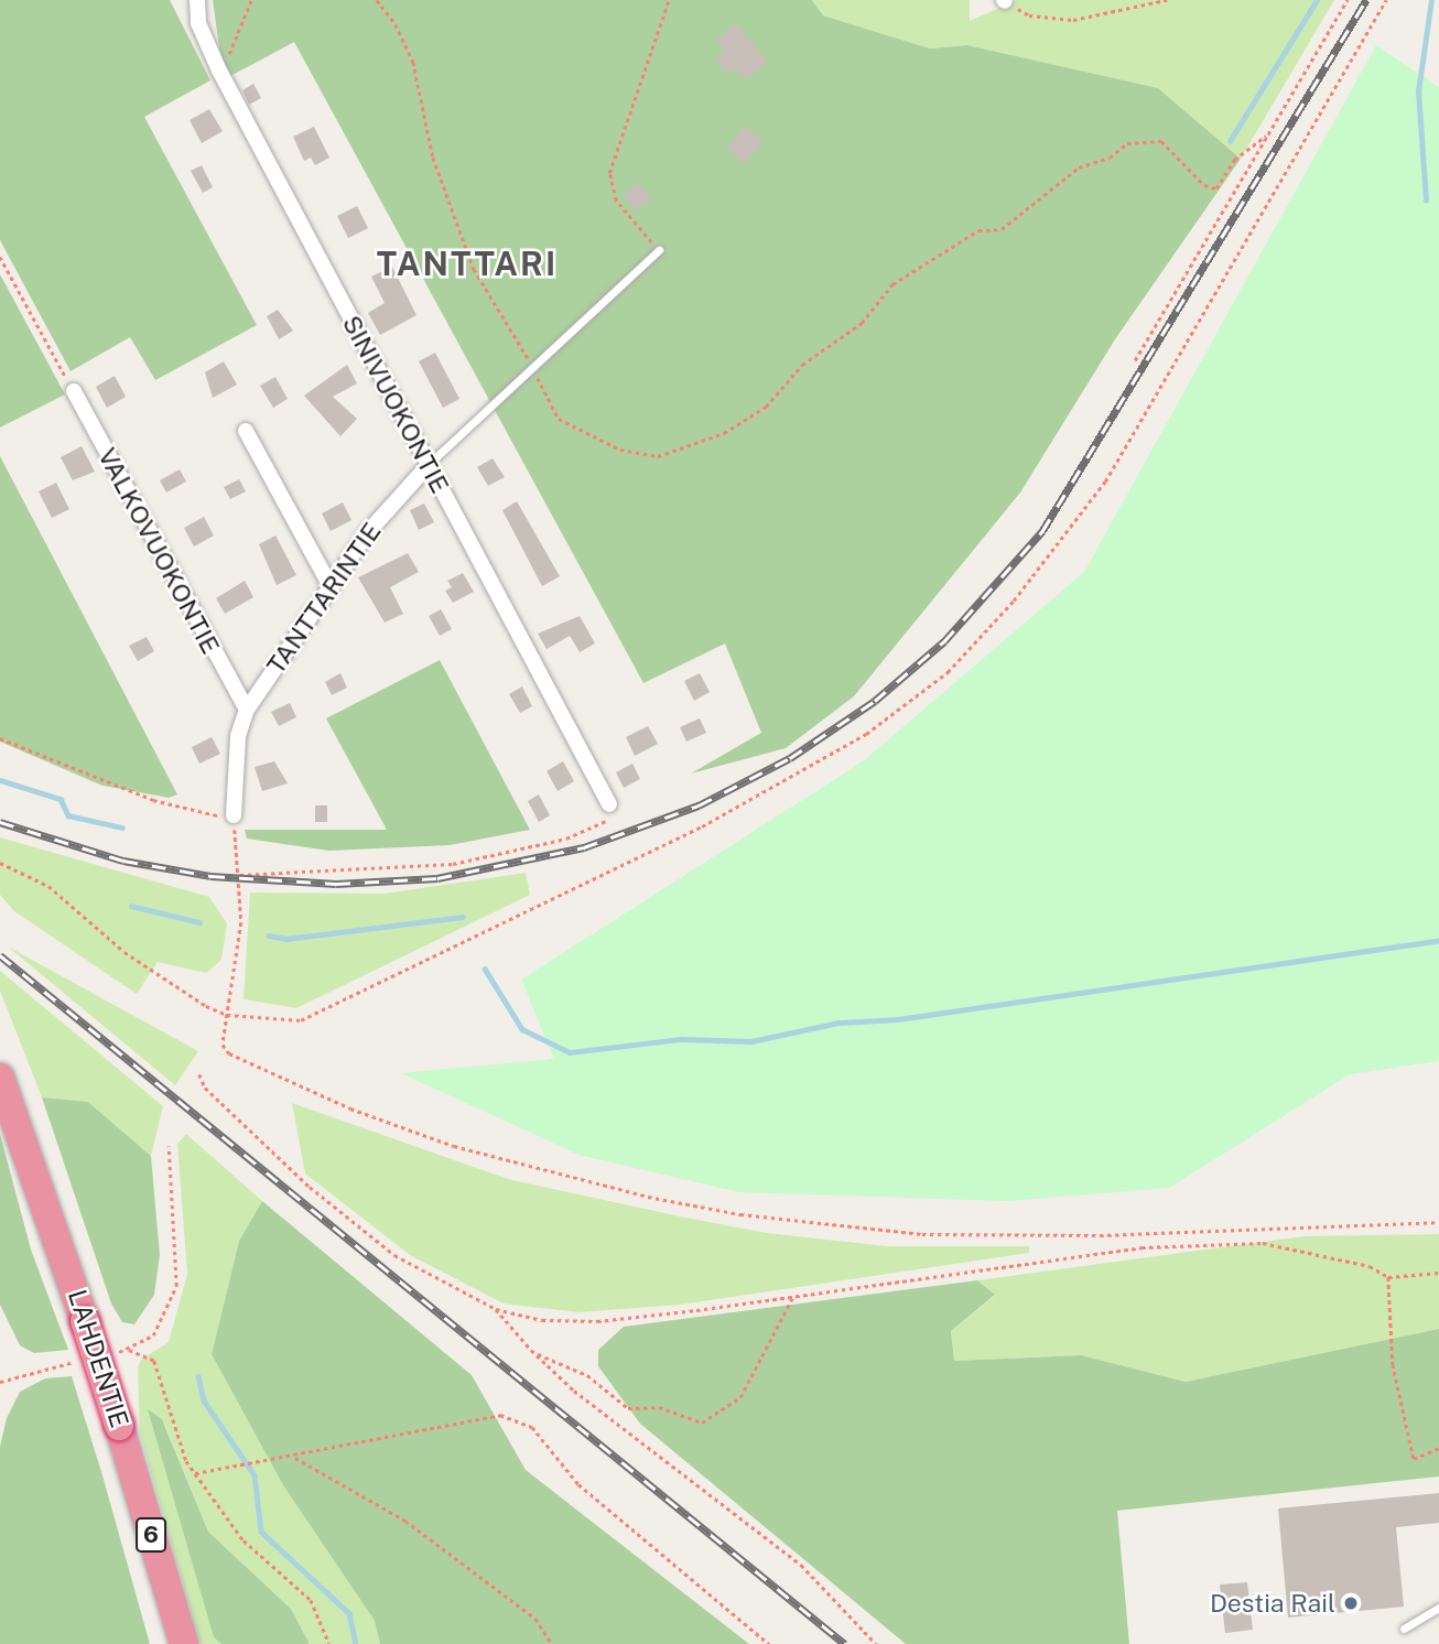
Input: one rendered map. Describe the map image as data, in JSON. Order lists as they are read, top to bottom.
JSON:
{
  "streets": {
    "highway": ["LAHDENTIE", "6"],
    "street": ["SINIVUOKONTIE", "VALKOVUOKONTIE", "TANTTARINTIE"]
  },
  "crossings": [
    ["SINIVUOKONTIE", "TANTTARINTIE"],
    ["VALKOVUOKONTIE", "TANTTARINTIE"]
  ],
  "districts": ["TANTTARI"],
  "places": ["Destia Rail"]
}
